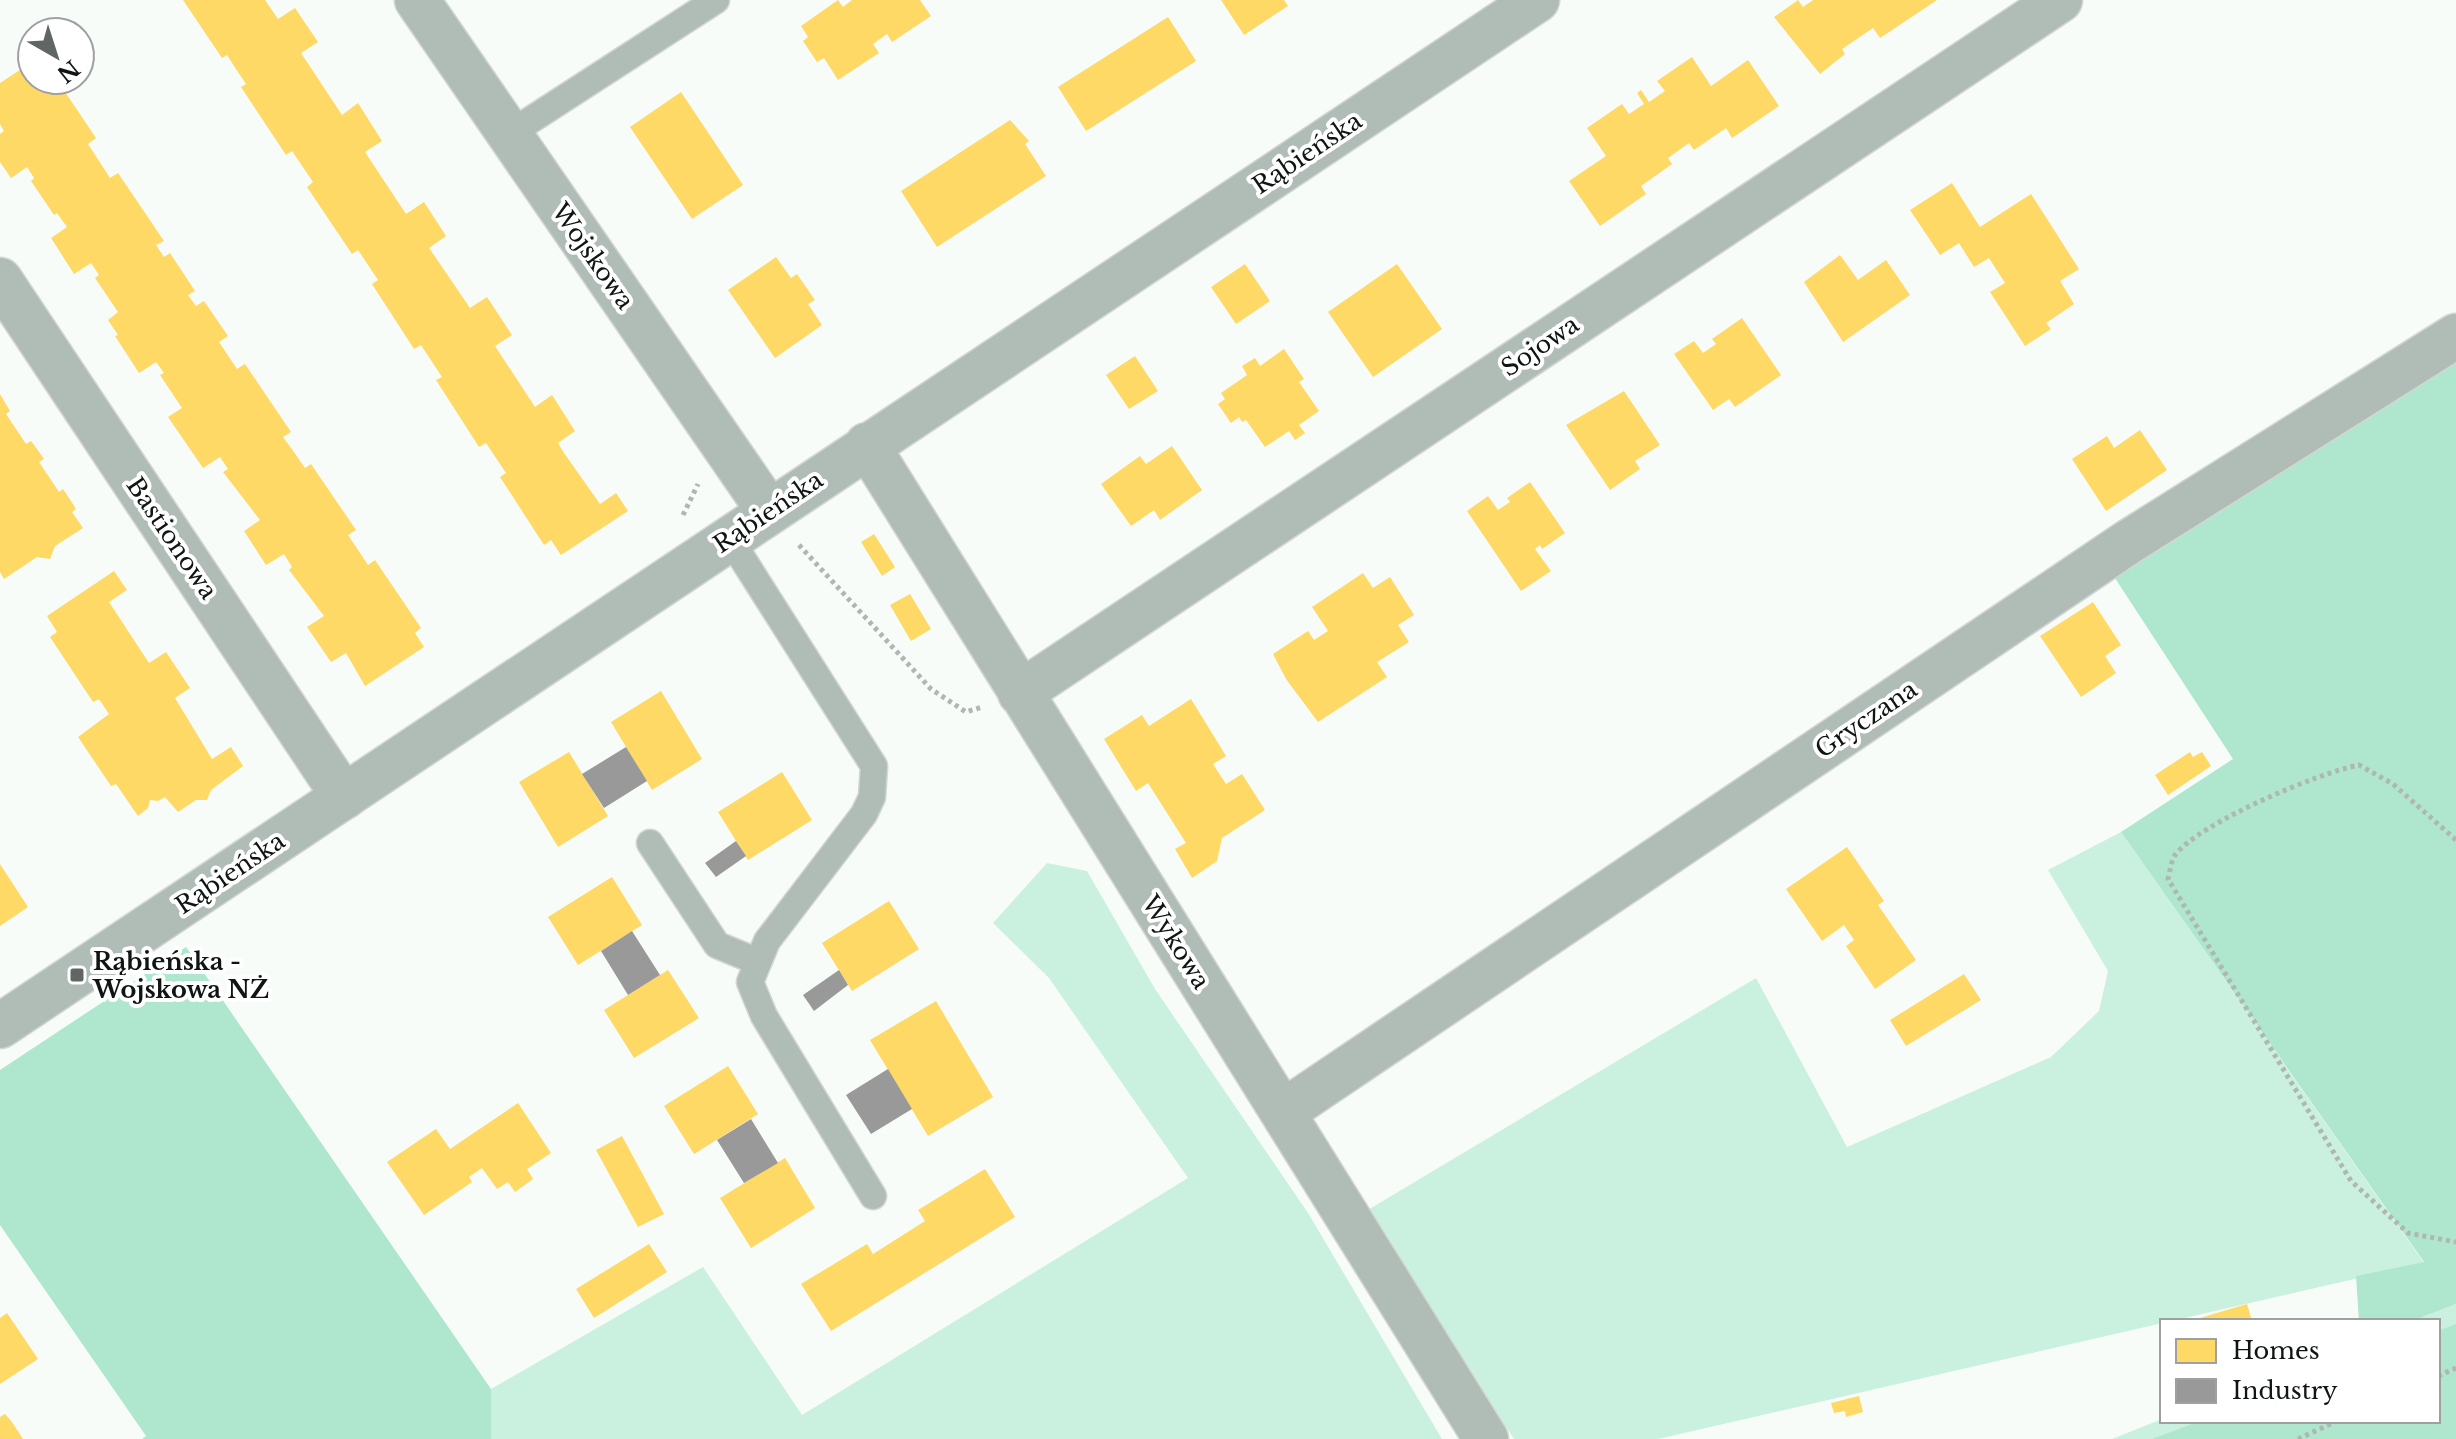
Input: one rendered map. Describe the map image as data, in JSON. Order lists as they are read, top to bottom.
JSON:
{
  "streets": {
    "street": [
      "Rąbieńska",
      "Wojskowa",
      "Sojowa",
      "Bastionowa",
      "Gryczana",
      "Wykowa"
    ]
  },
  "crossings": [
    ["Rąbieńska", "Wojskowa"],
    ["Rąbieńska", "Bastionowa"],
    ["Rąbieńska", "Wykowa"],
    ["Sojowa", "Wykowa"],
    ["Gryczana", "Wykowa"]
  ],
  "places": {
    "transit": ["Rąbieńska - Wojskowa NŻ"]
  },
  "legend": ["Homes", "Industry"],
  "north": "bottom right"
}
